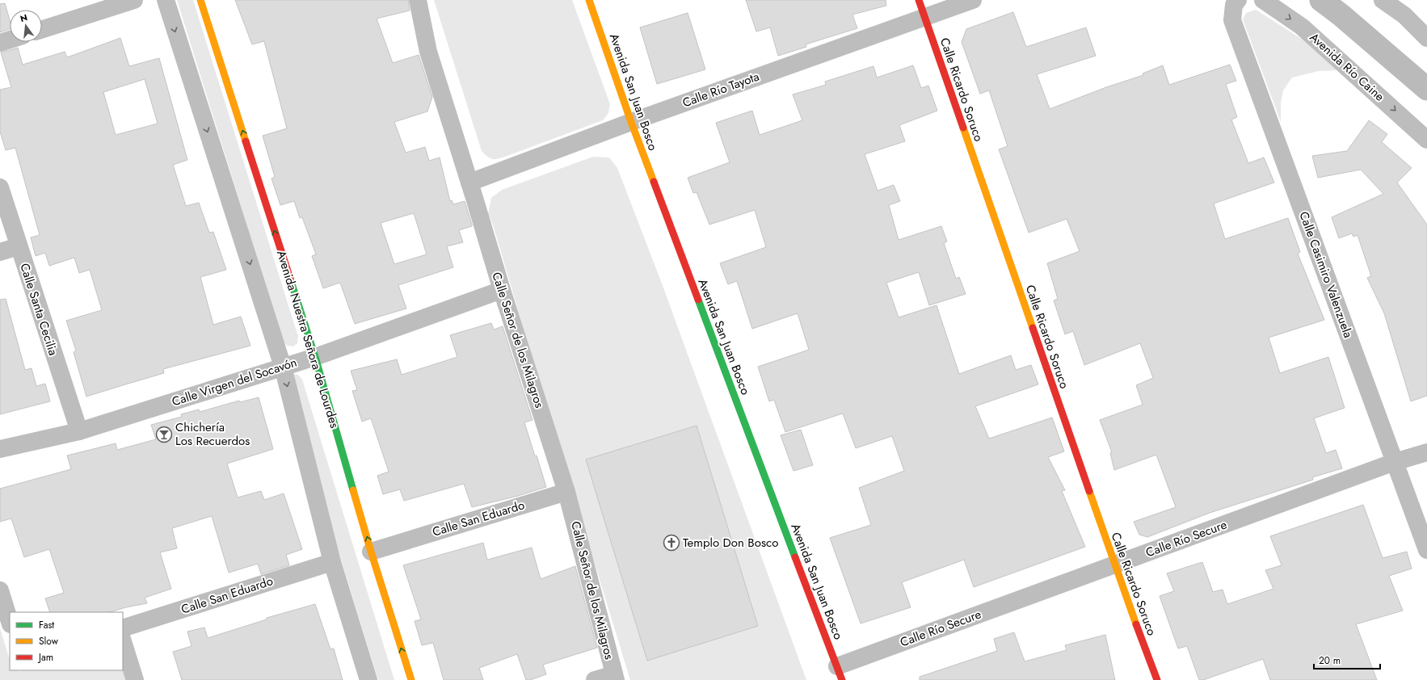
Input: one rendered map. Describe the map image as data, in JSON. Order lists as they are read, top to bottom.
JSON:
{
  "streets": {
    "street": [
      "Avenida Río Caine",
      "Calle Río Tayota",
      "Calle Ricardo Soruco",
      "Avenida San Juan Bosco",
      "Calle Casimiro Valenzuela",
      "Calle Santa Cecilia",
      "Avenida Nuestra Señora de Lourdes",
      "Calle Señor de los Milagros",
      "Calle Virgen del Socavón",
      "Calle San Eduardo",
      "Calle Río Secure"
    ]
  },
  "crossings": [
    ["Calle Río Tayota", "Calle Ricardo Soruco"],
    ["Calle Río Tayota", "Avenida San Juan Bosco"],
    ["Calle Río Tayota", "Calle Señor de los Milagros"],
    ["Calle Ricardo Soruco", "Calle Río Secure"],
    ["Avenida San Juan Bosco", "Calle Río Secure"],
    ["Calle Casimiro Valenzuela", "Calle Río Secure"],
    ["Calle Santa Cecilia", "Calle Virgen del Socavón"],
    ["Avenida Nuestra Señora de Lourdes", "Calle Virgen del Socavón"],
    ["Avenida Nuestra Señora de Lourdes", "Calle San Eduardo"],
    ["Calle Señor de los Milagros", "Calle Virgen del Socavón"],
    ["Calle Señor de los Milagros", "Calle San Eduardo"]
  ],
  "one_way": ["Avenida Río Caine"],
  "places": {
    "bar": ["Chichería Los Recuerdos"],
    "church": ["Templo Don Bosco"]
  },
  "legend": ["Fast", "Slow", "Jam"],
  "scale_bar": "20 m",
  "north": "top"
}
